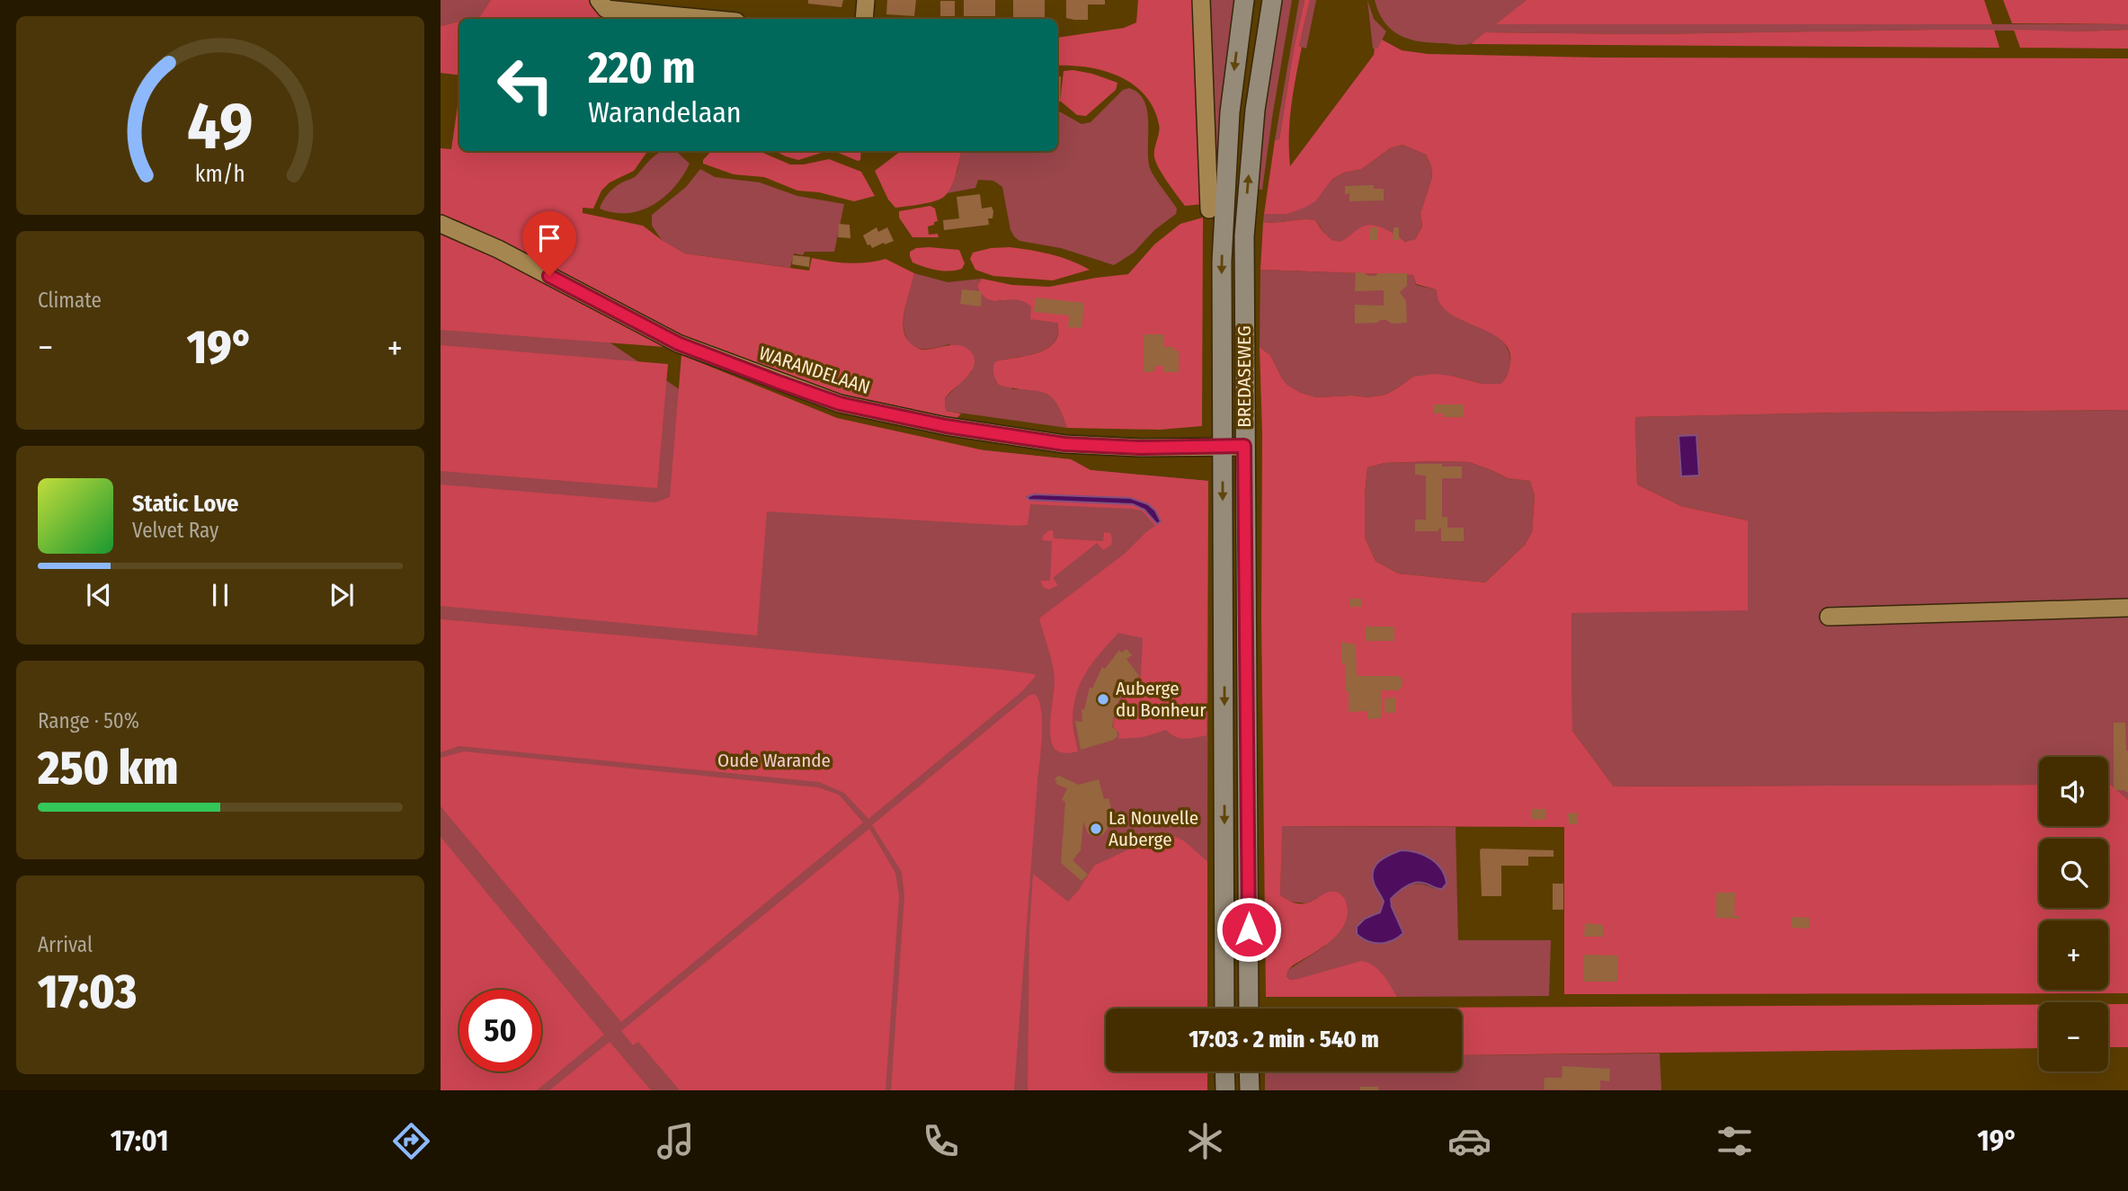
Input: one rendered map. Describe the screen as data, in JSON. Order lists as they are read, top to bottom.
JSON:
{
  "streets": {
    "main road": ["BREDASEWEG"],
    "street": ["WARANDELAAN"]
  },
  "crossings": [
    ["WARANDELAAN", "BREDASEWEG"]
  ],
  "parks": ["Oude Warande"],
  "places": ["Auberge du Bonheur", "La Nouvelle Auberge"],
  "page": {
    "turn": ["220 m", "Warandelaan"],
    "tile": [
      "Climate",
      ["Range · 50%", "250 km"],
      ["Arrival", "17:03"]
    ],
    "heat": ["−", "19°", "+"],
    "song": ["Static Love", "Velvet Ray"],
    "map_buttons": ["+", "−"],
    "limit": "50",
    "trip": "17:03 · 2 min · 540 m",
    "tabs": ["17:01", "19°"],
    "gauge": ["49", "km/h"]
  }
}
